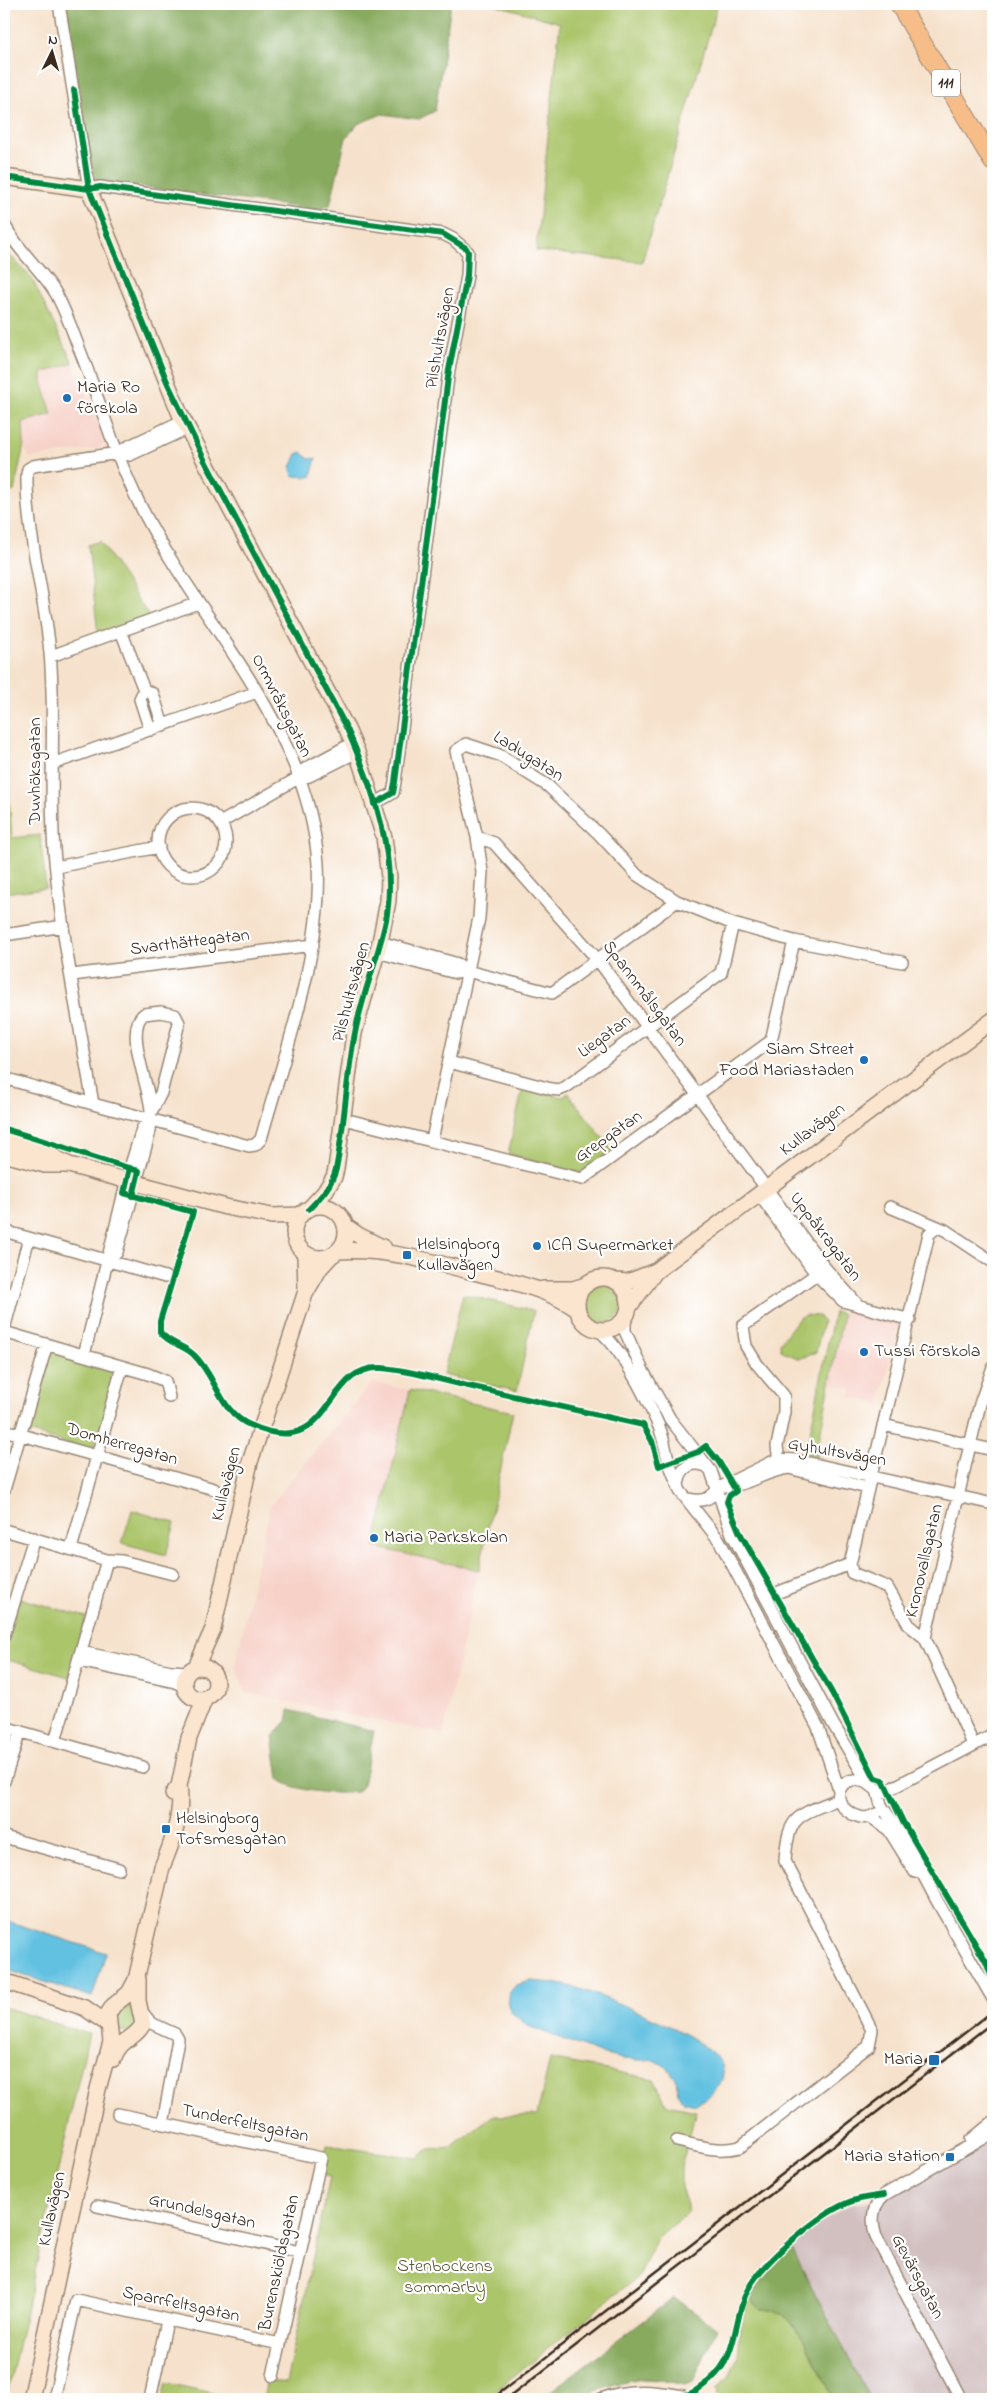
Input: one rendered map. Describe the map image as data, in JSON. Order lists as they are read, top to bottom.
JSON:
{
  "streets": {
    "main road": ["111"],
    "street": [
      "Pilshultsvägen",
      "Ormvråksgatan",
      "Ladugatan",
      "Duvhöksgatan",
      "Svarthättegatan",
      "Spannmålsgatan",
      "Liegatan",
      "Kullavägen",
      "Grepgatan",
      "Uppåkragatan",
      "Domherregatan",
      "Gyhultsvägen",
      "Kronovallsgatan",
      "Tunderfeltsgatan",
      "Grundelsgatan",
      "Burenskiöldsgatan",
      "Gevärsgatan",
      "Sparrfeltsgatan"
    ]
  },
  "crossings": [
    ["Pilshultsvägen", "Duvhöksgatan"],
    ["Pilshultsvägen", "Kullavägen"],
    ["Pilshultsvägen", "Grepgatan"],
    ["Ormvråksgatan", "Duvhöksgatan"],
    ["Ormvråksgatan", "Svarthättegatan"],
    ["Ladugatan", "Spannmålsgatan"],
    ["Ladugatan", "Liegatan"],
    ["Ladugatan", "Grepgatan"],
    ["Duvhöksgatan", "Svarthättegatan"],
    ["Spannmålsgatan", "Liegatan"],
    ["Spannmålsgatan", "Kullavägen"],
    ["Spannmålsgatan", "Grepgatan"],
    ["Spannmålsgatan", "Uppåkragatan"],
    ["Kullavägen", "Uppåkragatan"],
    ["Gyhultsvägen", "Kronovallsgatan"],
    ["Tunderfeltsgatan", "Burenskiöldsgatan"],
    ["Grundelsgatan", "Burenskiöldsgatan"],
    ["Burenskiöldsgatan", "Sparrfeltsgatan"]
  ],
  "parks": ["Stenbockens sommarby"],
  "places": {
    "other": [
      "Maria Ro förskola",
      "Siam Street Food Mariastaden",
      "ICA Supermarket",
      "Tussi förskola",
      "Maria Parkskolan"
    ],
    "transit": [
      "Helsingborg Kullavägen",
      "Helsingborg Tofsmesgatan",
      "Maria",
      "Maria station"
    ]
  },
  "north": "top"
}
